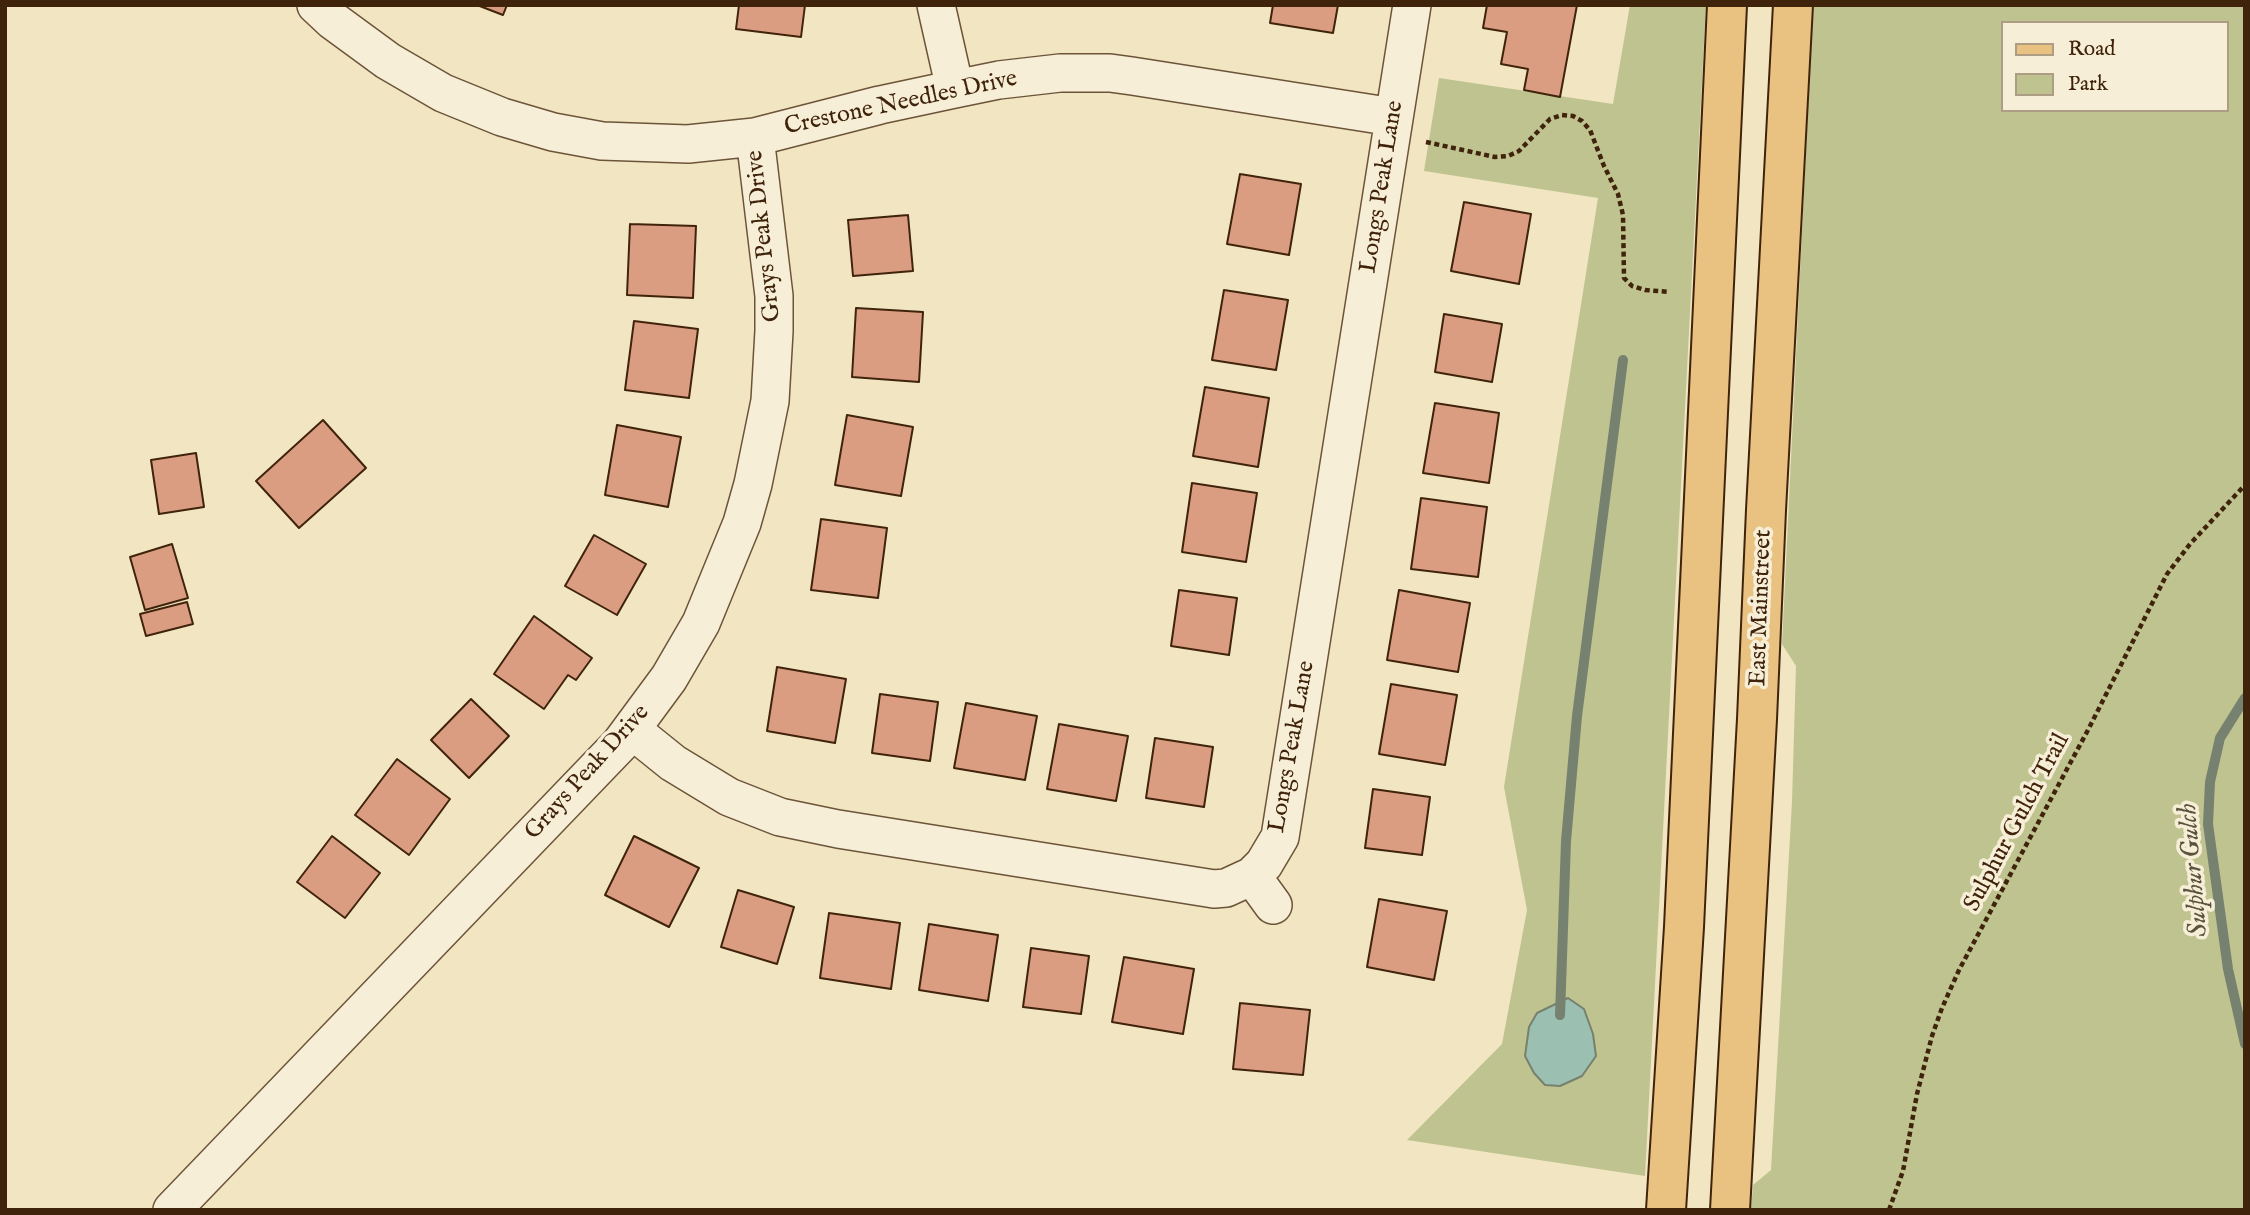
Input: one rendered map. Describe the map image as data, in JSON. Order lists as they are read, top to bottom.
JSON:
{
  "streets": {
    "main road": ["East Mainstreet"],
    "street": ["Crestone Needles Drive", "Longs Peak Lane", "Grays Peak Drive"],
    "path": ["Sulphur Gulch Trail"]
  },
  "crossings": [
    ["Crestone Needles Drive", "Longs Peak Lane"],
    ["Crestone Needles Drive", "Grays Peak Drive"]
  ],
  "water": ["Sulphur Gulch"],
  "legend": ["Road", "Park"]
}
